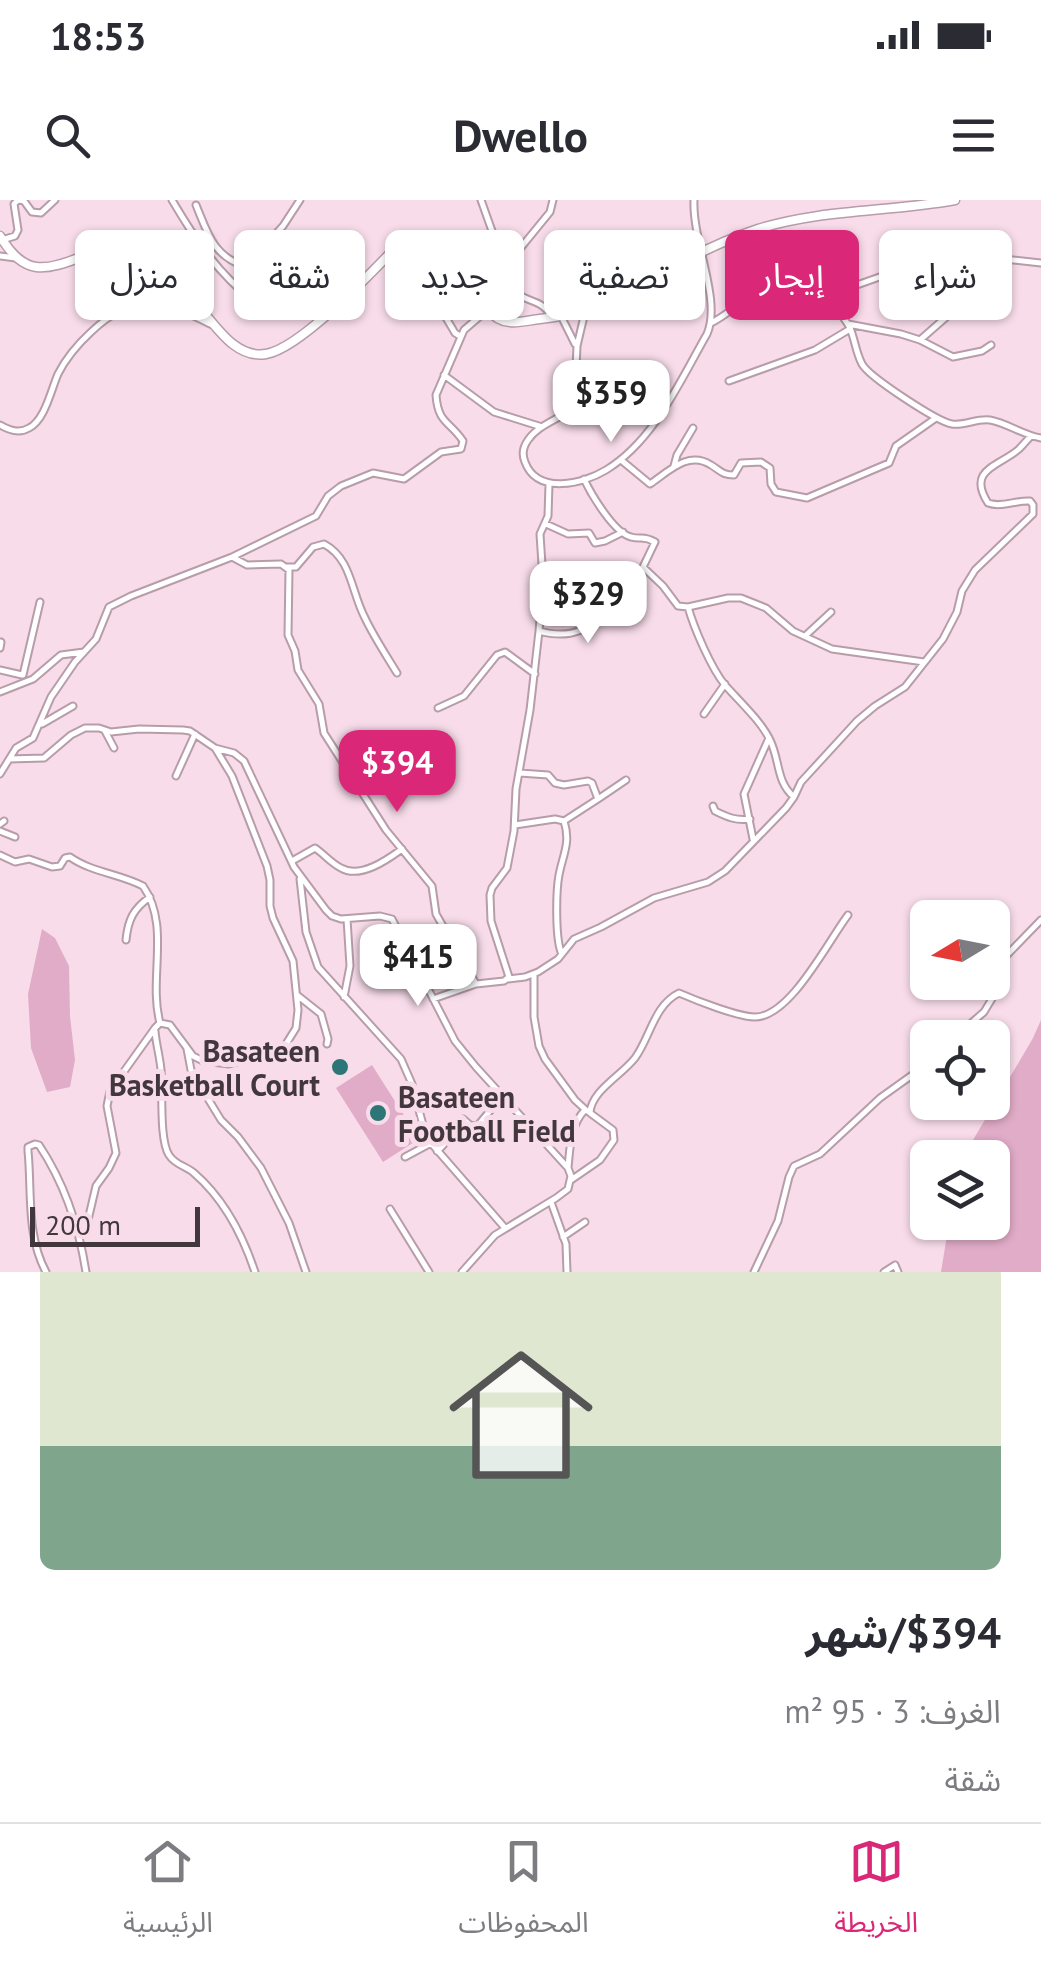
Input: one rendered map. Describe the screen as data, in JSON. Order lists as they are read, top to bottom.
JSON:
{
  "places": ["Basateen Basketball Court", "Basateen Football Field"],
  "scale_bar": "200 m",
  "north": "left",
  "page": {
    "status": "18:53",
    "header": "Dwello",
    "chip": [
      "شراء",
      "إيجار",
      "تصفية",
      "جديد",
      "شقة",
      "منزل"
    ],
    "price": [
      "$359",
      "$329",
      "$394",
      "$415"
    ],
    "scale": "200 m",
    "list": [
      {
        "name": "$394/شهر",
        "note": "الغرف: 3 · 95 m² · شقة"
      }
    ],
    "tabs": ["الخريطة", "المحفوظات", "الرئيسية"]
  }
}
